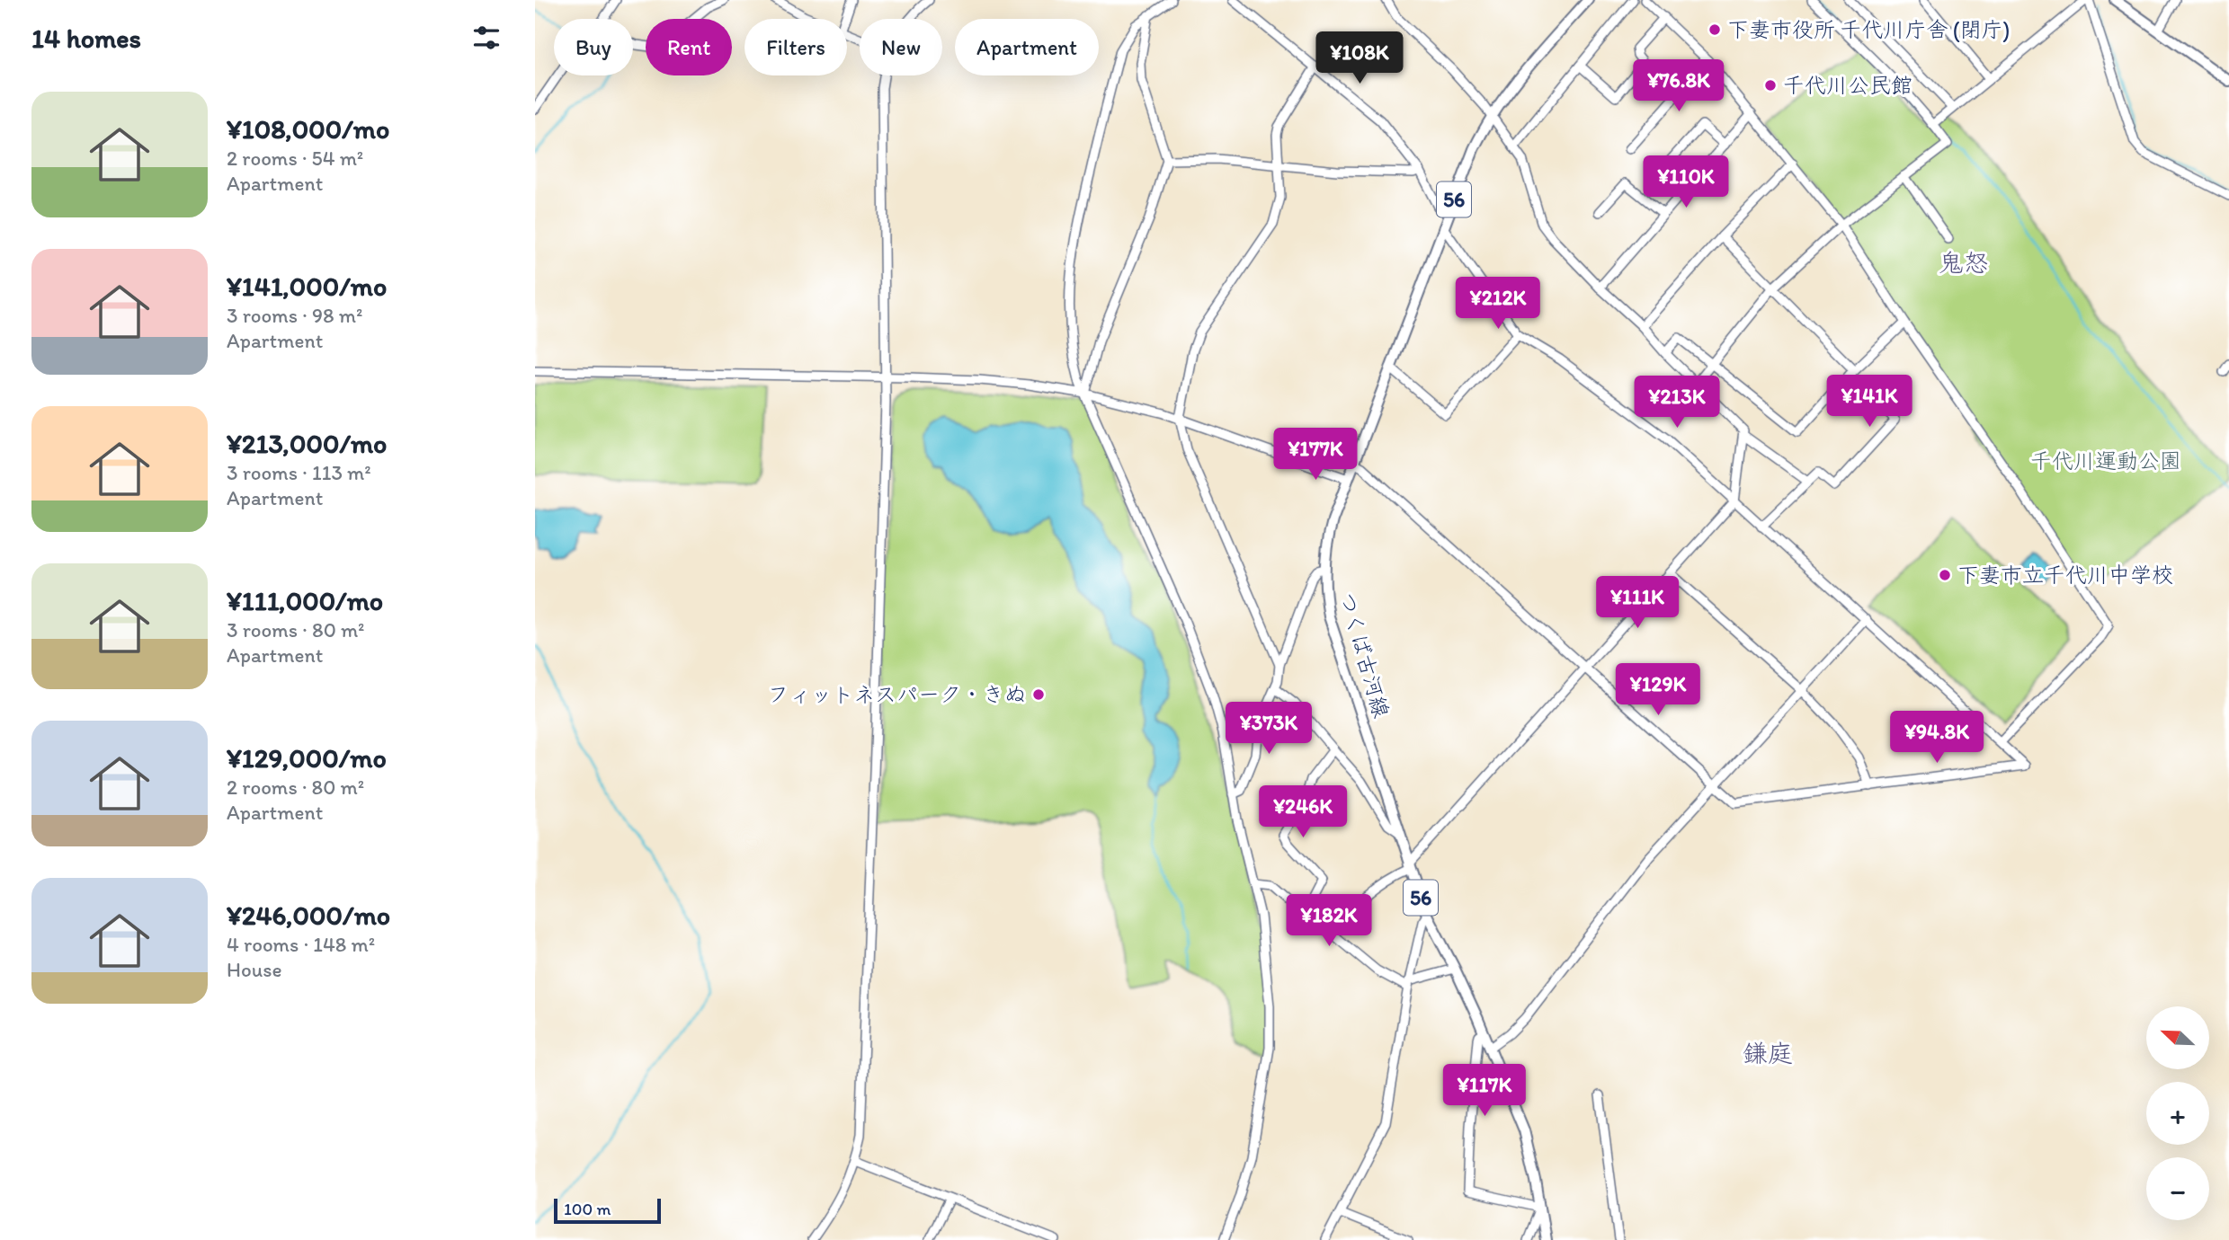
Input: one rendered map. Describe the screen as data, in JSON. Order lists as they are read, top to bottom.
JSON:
{
  "streets": {
    "main road": ["56", "つくば古河線"]
  },
  "districts": ["鬼怒", "鎌庭"],
  "parks": ["千代川運動公園"],
  "places": [
    "下妻市役所 千代川庁舎 (閉庁)",
    "千代川公民館",
    "下妻市立千代川中学校",
    "フィットネスパーク・きぬ"
  ],
  "scale_bar": "100 m",
  "north": "top left",
  "page": {
    "heading": "14 homes",
    "chip": [
      "Buy",
      "Rent",
      "Filters",
      "New",
      "Apartment"
    ],
    "price": [
      "¥108K",
      "¥76.8K",
      "¥110K",
      "¥212K",
      "¥141K",
      "¥213K",
      "¥177K",
      "¥111K",
      "¥129K",
      "¥373K",
      "¥94.8K",
      "¥246K",
      "¥182K",
      "¥117K"
    ],
    "list": [
      {
        "name": "¥108,000/mo",
        "note": "2 rooms · 54 m² · Apartment"
      },
      {
        "name": "¥141,000/mo",
        "note": "3 rooms · 98 m² · Apartment"
      },
      {
        "name": "¥213,000/mo",
        "note": "3 rooms · 113 m² · Apartment"
      },
      {
        "name": "¥111,000/mo",
        "note": "3 rooms · 80 m² · Apartment"
      },
      {
        "name": "¥129,000/mo",
        "note": "2 rooms · 80 m² · Apartment"
      },
      {
        "name": "¥246,000/mo",
        "note": "4 rooms · 148 m² · House"
      }
    ],
    "map_buttons": ["+", "−"],
    "scale": "100 m"
  }
}
